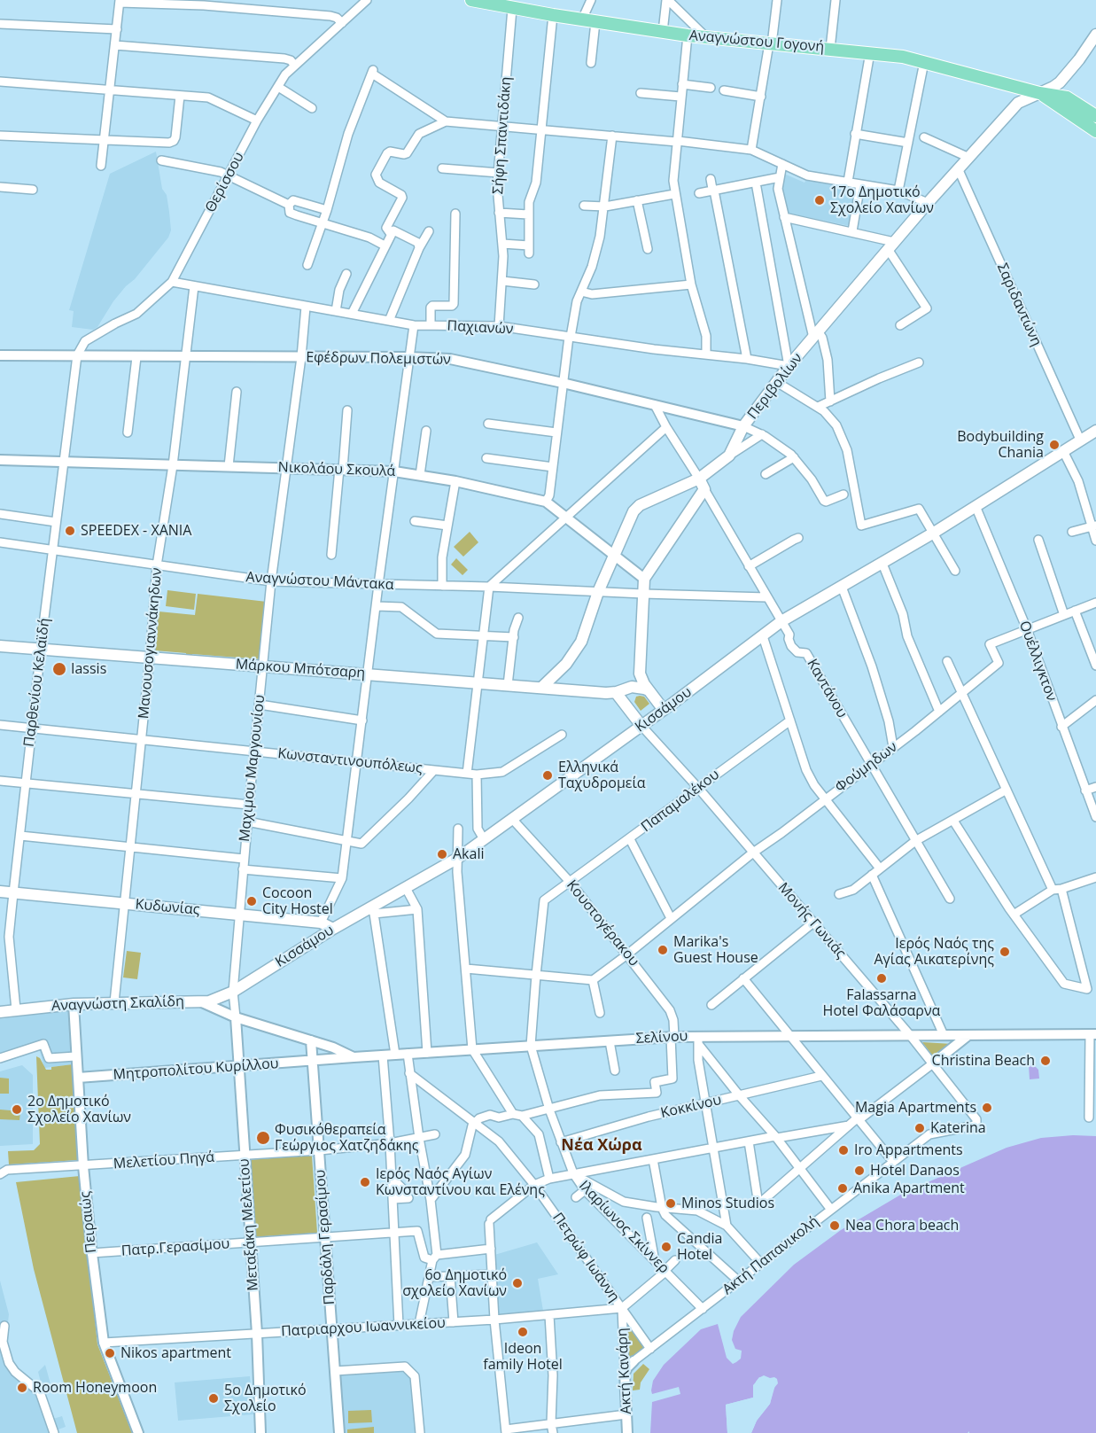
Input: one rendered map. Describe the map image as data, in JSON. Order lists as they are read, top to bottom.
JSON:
{
  "streets": {
    "main road": [
      "Αναγνώστου Γογονή",
      "Περιβολίων",
      "Μάρκου Μπότσαρη",
      "Κισσάμου",
      "Κυδωνίας",
      "Αναγνώστη Σκαλίδη"
    ],
    "street": [
      "Σήφη Σπαντιδάκη",
      "Θερίσσου",
      "Σαριδαντώνη",
      "Παχιανών",
      "Εφέδρων Πολεμιστών",
      "Νικολάου Σκουλά",
      "Αναγνώστου Μάντακα",
      "Μανουσογιαννάκηδων",
      "Ουέλλιγκτον",
      "Παρθενίου Κελαϊδή",
      "Καντάνου",
      "Κωνσταντινουπόλεως",
      "Φούμηδων",
      "Μαχιμου Mαργουνίου",
      "Παπαμαλέκου",
      "Μονής Γωνιάς",
      "Κουστογέρακου",
      "Σελίνου",
      "Μητροπολίτου Κυρίλλου",
      "Κοκκίνου",
      "Μελετίου Πηγά",
      "Πειραιώς",
      "Μεταξάκη Μελετίου",
      "Ιλαρίωνος Σκίννερ",
      "Παρδάλη Γερασίμου",
      "Πατρ.Γερασίμου",
      "Ακτή Παπανικολή",
      "Πετρώφ Ιωάννη",
      "Πατριαρχου Ιωαννικείου",
      "Ακτή Κανάρη"
    ]
  },
  "crossings": [
    ["Αναγνώστου Γογονή", "Σήφη Σπαντιδάκη"],
    ["Αναγνώστου Γογονή", "Περιβολίων"],
    ["Σήφη Σπαντιδάκη", "Παχιανών"],
    ["Θερίσσου", "Παχιανών"],
    ["Θερίσσου", "Εφέδρων Πολεμιστών"],
    ["Θερίσσου", "Παρθενίου Κελαϊδή"],
    ["Σαριδαντώνη", "Περιβολίων"],
    ["Σαριδαντώνη", "Κισσάμου"],
    ["Παχιανών", "Περιβολίων"],
    ["Παχιανών", "Μανουσογιαννάκηδων"],
    ["Παχιανών", "Μαχιμου Mαργουνίου"],
    ["Εφέδρων Πολεμιστών", "Περιβολίων"],
    ["Εφέδρων Πολεμιστών", "Μανουσογιαννάκηδων"],
    ["Εφέδρων Πολεμιστών", "Παρθενίου Κελαϊδή"],
    ["Εφέδρων Πολεμιστών", "Μαχιμου Mαργουνίου"],
    ["Περιβολίων", "Νικολάου Σκουλά"],
    ["Περιβολίων", "Αναγνώστου Μάντακα"],
    ["Περιβολίων", "Μάρκου Μπότσαρη"],
    ["Νικολάου Σκουλά", "Μανουσογιαννάκηδων"],
    ["Νικολάου Σκουλά", "Παρθενίου Κελαϊδή"],
    ["Νικολάου Σκουλά", "Μαχιμου Mαργουνίου"],
    ["Αναγνώστου Μάντακα", "Μανουσογιαννάκηδων"],
    ["Αναγνώστου Μάντακα", "Παρθενίου Κελαϊδή"],
    ["Αναγνώστου Μάντακα", "Καντάνου"],
    ["Αναγνώστου Μάντακα", "Μαχιμου Mαργουνίου"],
    ["Μανουσογιαννάκηδων", "Μάρκου Μπότσαρη"],
    ["Μανουσογιαννάκηδων", "Κωνσταντινουπόλεως"],
    ["Μανουσογιαννάκηδων", "Κυδωνίας"],
    ["Μανουσογιαννάκηδων", "Αναγνώστη Σκαλίδη"],
    ["Ουέλλιγκτον", "Κισσάμου"],
    ["Ουέλλιγκτον", "Φούμηδων"],
    ["Μάρκου Μπότσαρη", "Παρθενίου Κελαϊδή"],
    ["Μάρκου Μπότσαρη", "Μαχιμου Mαργουνίου"],
    ["Παρθενίου Κελαϊδή", "Κωνσταντινουπόλεως"],
    ["Παρθενίου Κελαϊδή", "Κυδωνίας"],
    ["Παρθενίου Κελαϊδή", "Αναγνώστη Σκαλίδη"],
    ["Καντάνου", "Κισσάμου"],
    ["Καντάνου", "Φούμηδων"],
    ["Κισσάμου", "Μαχιμου Mαργουνίου"],
    ["Κισσάμου", "Κυδωνίας"],
    ["Κισσάμου", "Μονής Γωνιάς"],
    ["Κισσάμου", "Κουστογέρακου"],
    ["Κισσάμου", "Αναγνώστη Σκαλίδη"],
    ["Κωνσταντινουπόλεως", "Μαχιμου Mαργουνίου"],
    ["Φούμηδων", "Μονής Γωνιάς"],
    ["Φούμηδων", "Κουστογέρακου"],
    ["Μαχιμου Mαργουνίου", "Κυδωνίας"],
    ["Μαχιμου Mαργουνίου", "Αναγνώστη Σκαλίδη"],
    ["Μαχιμου Mαργουνίου", "Σελίνου"],
    ["Μαχιμου Mαργουνίου", "Μεταξάκη Μελετίου"],
    ["Παπαμαλέκου", "Μονής Γωνιάς"],
    ["Παπαμαλέκου", "Κουστογέρακου"],
    ["Μονής Γωνιάς", "Σελίνου"],
    ["Μονής Γωνιάς", "Ακτή Παπανικολή"],
    ["Κουστογέρακου", "Σελίνου"],
    ["Κουστογέρακου", "Ιλαρίωνος Σκίννερ"],
    ["Αναγνώστη Σκαλίδη", "Σελίνου"],
    ["Αναγνώστη Σκαλίδη", "Πειραιώς"],
    ["Σελίνου", "Μητροπολίτου Κυρίλλου"],
    ["Σελίνου", "Μεταξάκη Μελετίου"],
    ["Σελίνου", "Ιλαρίωνος Σκίννερ"],
    ["Σελίνου", "Παρδάλη Γερασίμου"],
    ["Μητροπολίτου Κυρίλλου", "Πειραιώς"],
    ["Μητροπολίτου Κυρίλλου", "Μεταξάκη Μελετίου"],
    ["Μητροπολίτου Κυρίλλου", "Παρδάλη Γερασίμου"],
    ["Κοκκίνου", "Ιλαρίωνος Σκίννερ"],
    ["Μελετίου Πηγά", "Πειραιώς"],
    ["Μελετίου Πηγά", "Μεταξάκη Μελετίου"],
    ["Μελετίου Πηγά", "Παρδάλη Γερασίμου"],
    ["Πειραιώς", "Πατρ.Γερασίμου"],
    ["Πειραιώς", "Πατριαρχου Ιωαννικείου"],
    ["Μεταξάκη Μελετίου", "Πατρ.Γερασίμου"],
    ["Μεταξάκη Μελετίου", "Πατριαρχου Ιωαννικείου"],
    ["Ιλαρίωνος Σκίννερ", "Ακτή Παπανικολή"],
    ["Παρδάλη Γερασίμου", "Πατρ.Γερασίμου"],
    ["Παρδάλη Γερασίμου", "Πατριαρχου Ιωαννικείου"],
    ["Ακτή Παπανικολή", "Πετρώφ Ιωάννη"],
    ["Ακτή Παπανικολή", "Ακτή Κανάρη"],
    ["Πετρώφ Ιωάννη", "Πατριαρχου Ιωαννικείου"],
    ["Πετρώφ Ιωάννη", "Ακτή Κανάρη"],
    ["Πατριαρχου Ιωαννικείου", "Ακτή Κανάρη"]
  ],
  "districts": ["Νέα Χώρα"],
  "places": [
    "17ο Δημοτικό Σχολείο Χανίων",
    "Bodybuilding Chania",
    "SPEEDEX - ΧΑΝΙΑ",
    "Iassis",
    "Ελληνικά Ταχυδρομεία",
    "Akali",
    "Cocoon City Hostel",
    "Marika's Guest House",
    "Ιερός Ναός της Αγίας Αικατερίνης",
    "Falassarna Hotel Φαλάσαρνα",
    "Christina Beach",
    "Magia Apartments",
    "2ο Δημοτικό Σχολείο Χανίων",
    "Katerina",
    "Φυσικόθεραπεία Γεώργιος Χατζηδάκης",
    "Iro Appartments",
    "Hotel Danaos",
    "Ιερός Ναός Αγίων Κωνσταντίνου και Ελένης",
    "Anika Apartment",
    "Minos Studios",
    "Nea Chora beach",
    "Candia Hotel",
    "6ο Δημοτικό σχολείο Χανίων",
    "Ideon family Hotel",
    "Nikos apartment",
    "Room Honeymoon",
    "5ο Δημοτικό Σχολείο"
  ]
}
